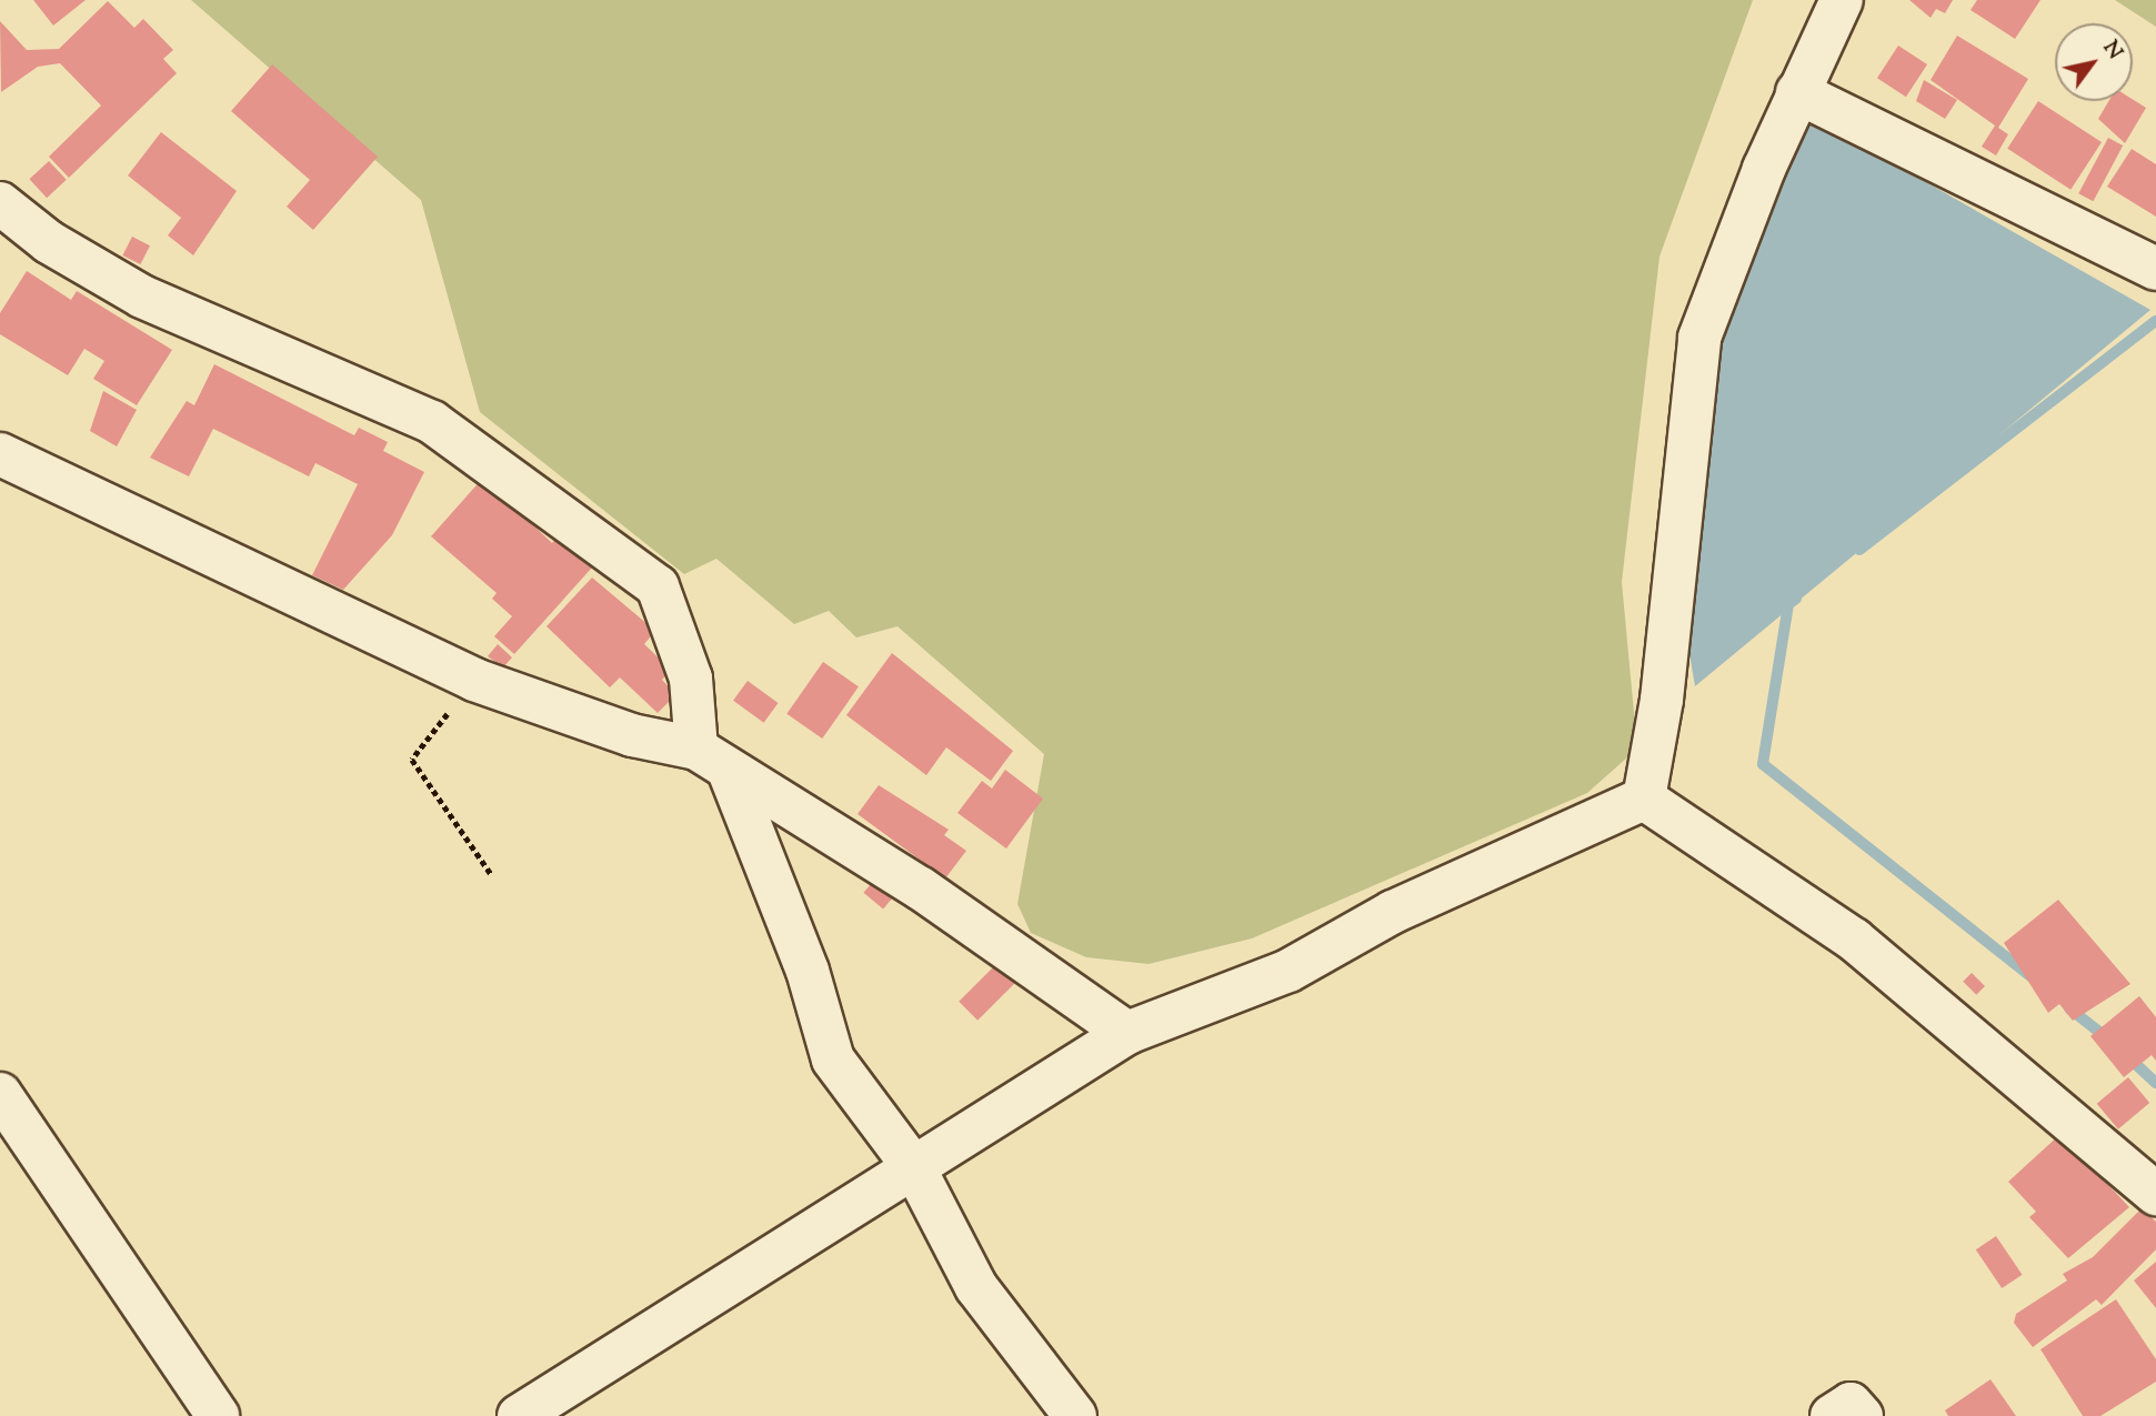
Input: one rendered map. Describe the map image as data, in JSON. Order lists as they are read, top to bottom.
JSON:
{
  "north": "top right"
}
